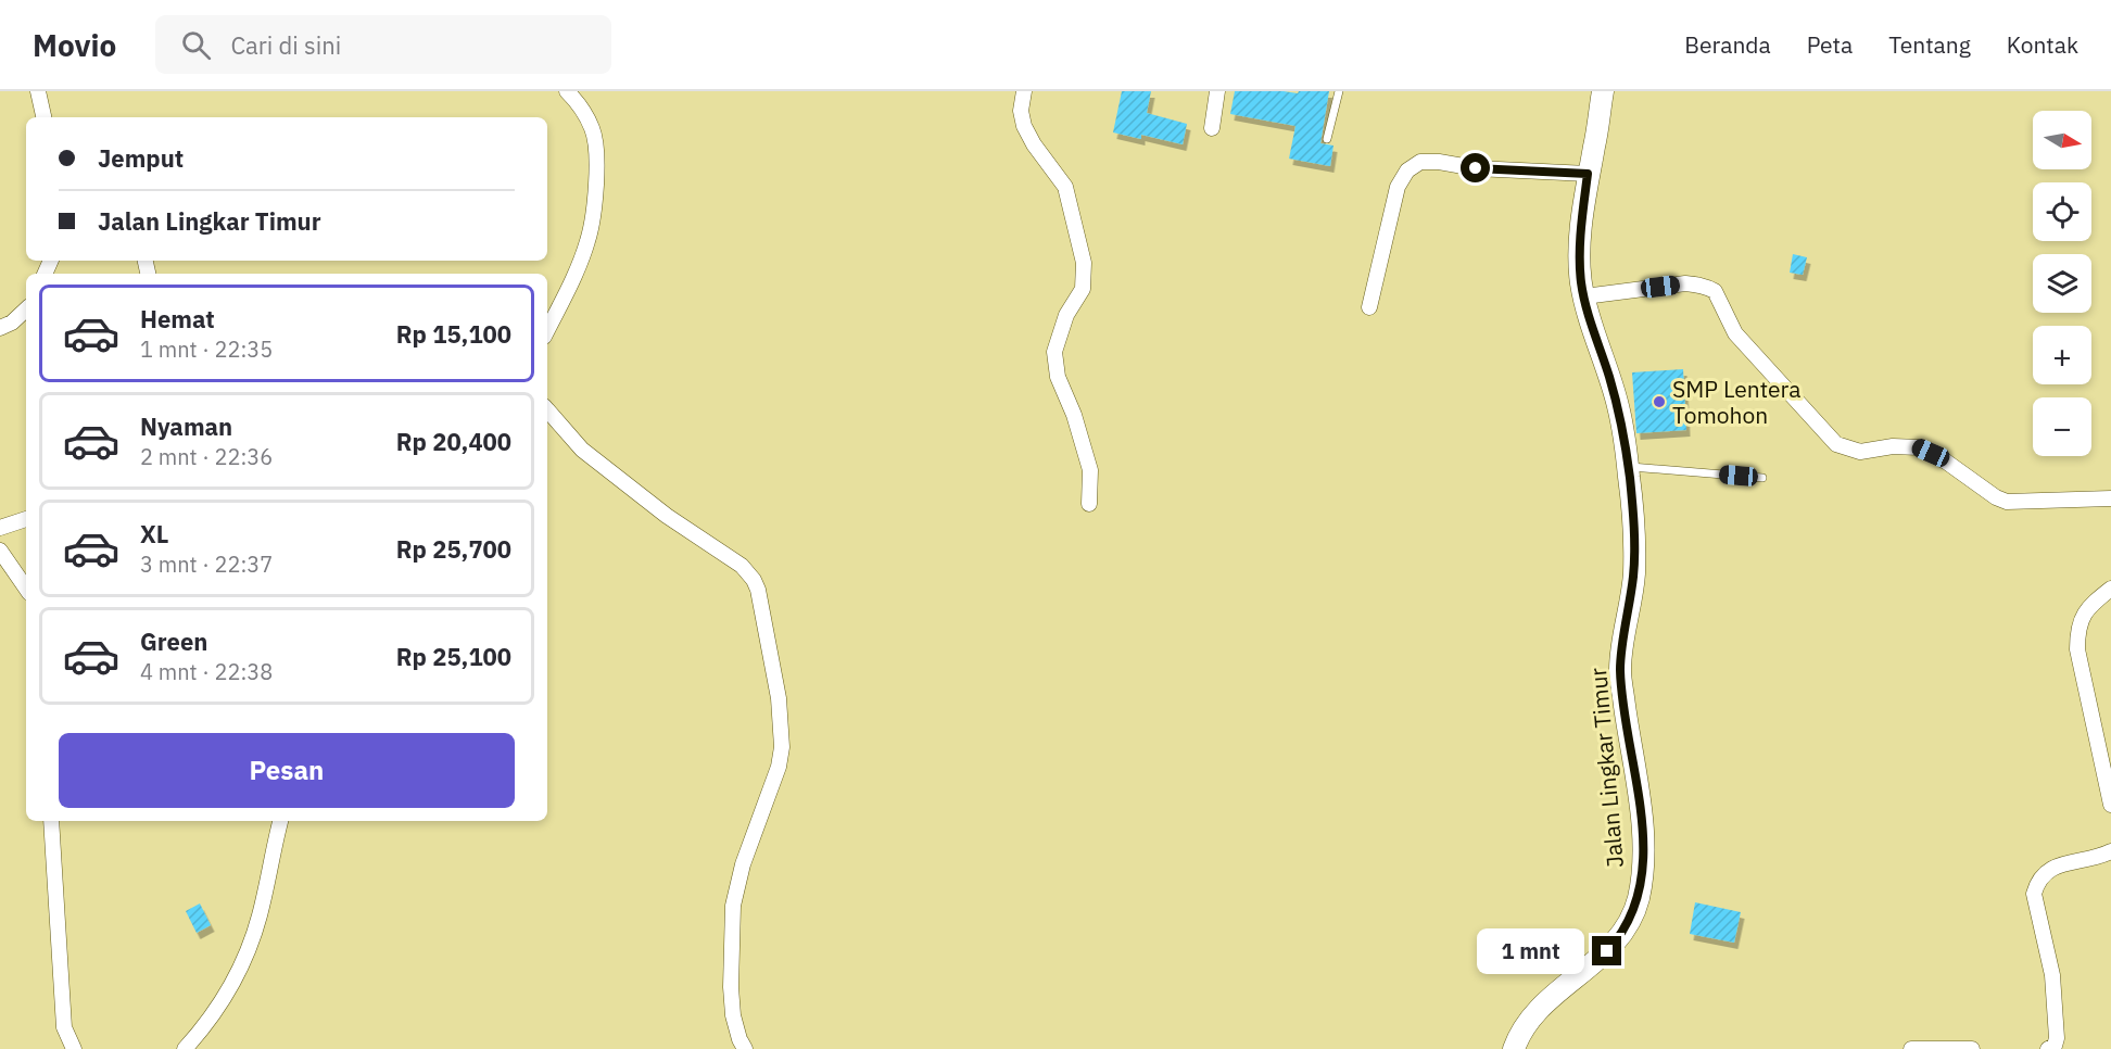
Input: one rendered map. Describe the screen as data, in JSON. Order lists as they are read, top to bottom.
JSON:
{
  "streets": {
    "main road": ["Jalan Lingkar Timur"]
  },
  "places": ["SMP Lentera Tomohon"],
  "north": "right",
  "page": {
    "header": "Movio",
    "search": "Cari di sini",
    "nav": [
      "Beranda",
      "Peta",
      "Tentang",
      "Kontak"
    ],
    "map_buttons": ["+", "−"],
    "banner": ["Jemput", "Jalan Lingkar Timur"],
    "list": [
      {
        "name": "Hemat",
        "note": "1 mnt · 22:35",
        "value": "Rp 15,100"
      },
      {
        "name": "Nyaman",
        "note": "2 mnt · 22:36",
        "value": "Rp 20,400"
      },
      {
        "name": "XL",
        "note": "3 mnt · 22:37",
        "value": "Rp 25,700"
      },
      {
        "name": "Green",
        "note": "4 mnt · 22:38",
        "value": "Rp 25,100"
      }
    ],
    "buttons": "Pesan",
    "bubble": "1 mnt"
  }
}
